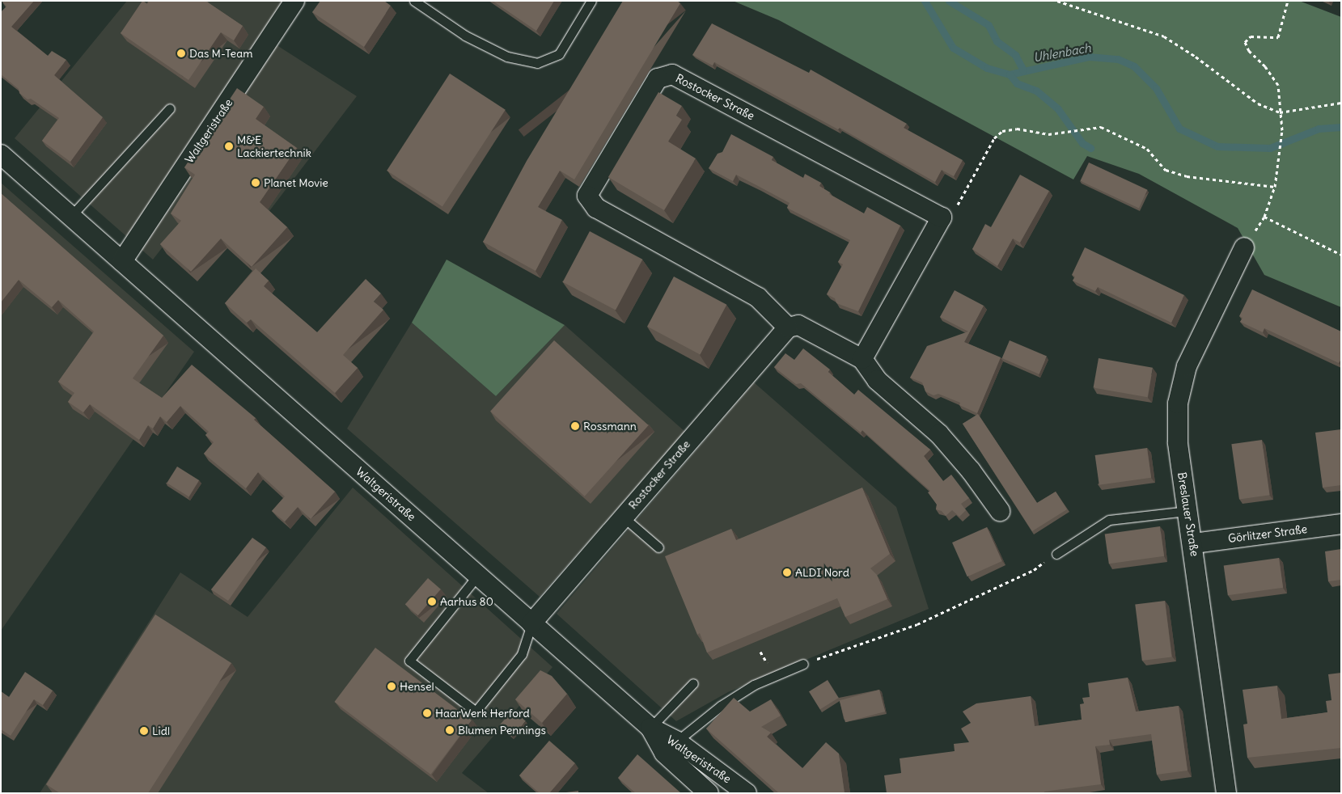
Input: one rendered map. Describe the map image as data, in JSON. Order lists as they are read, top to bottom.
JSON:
{
  "streets": {
    "street": [
      "Rostocker Straße",
      "Waltgeristraße",
      "Breslauer Straße",
      "Görlitzer Straße"
    ]
  },
  "crossings": [
    ["Rostocker Straße", "Waltgeristraße"],
    ["Breslauer Straße", "Görlitzer Straße"]
  ],
  "water": ["Uhlenbach"],
  "places": [
    "Das M-Team",
    "M&E Lackiertechnik",
    "Planet Movie",
    "Rossmann",
    "ALDI Nord",
    "Aarhus 80",
    "Hensel",
    "HaarWerk Herford",
    "Blumen Pennings",
    "Lidl"
  ]
}
